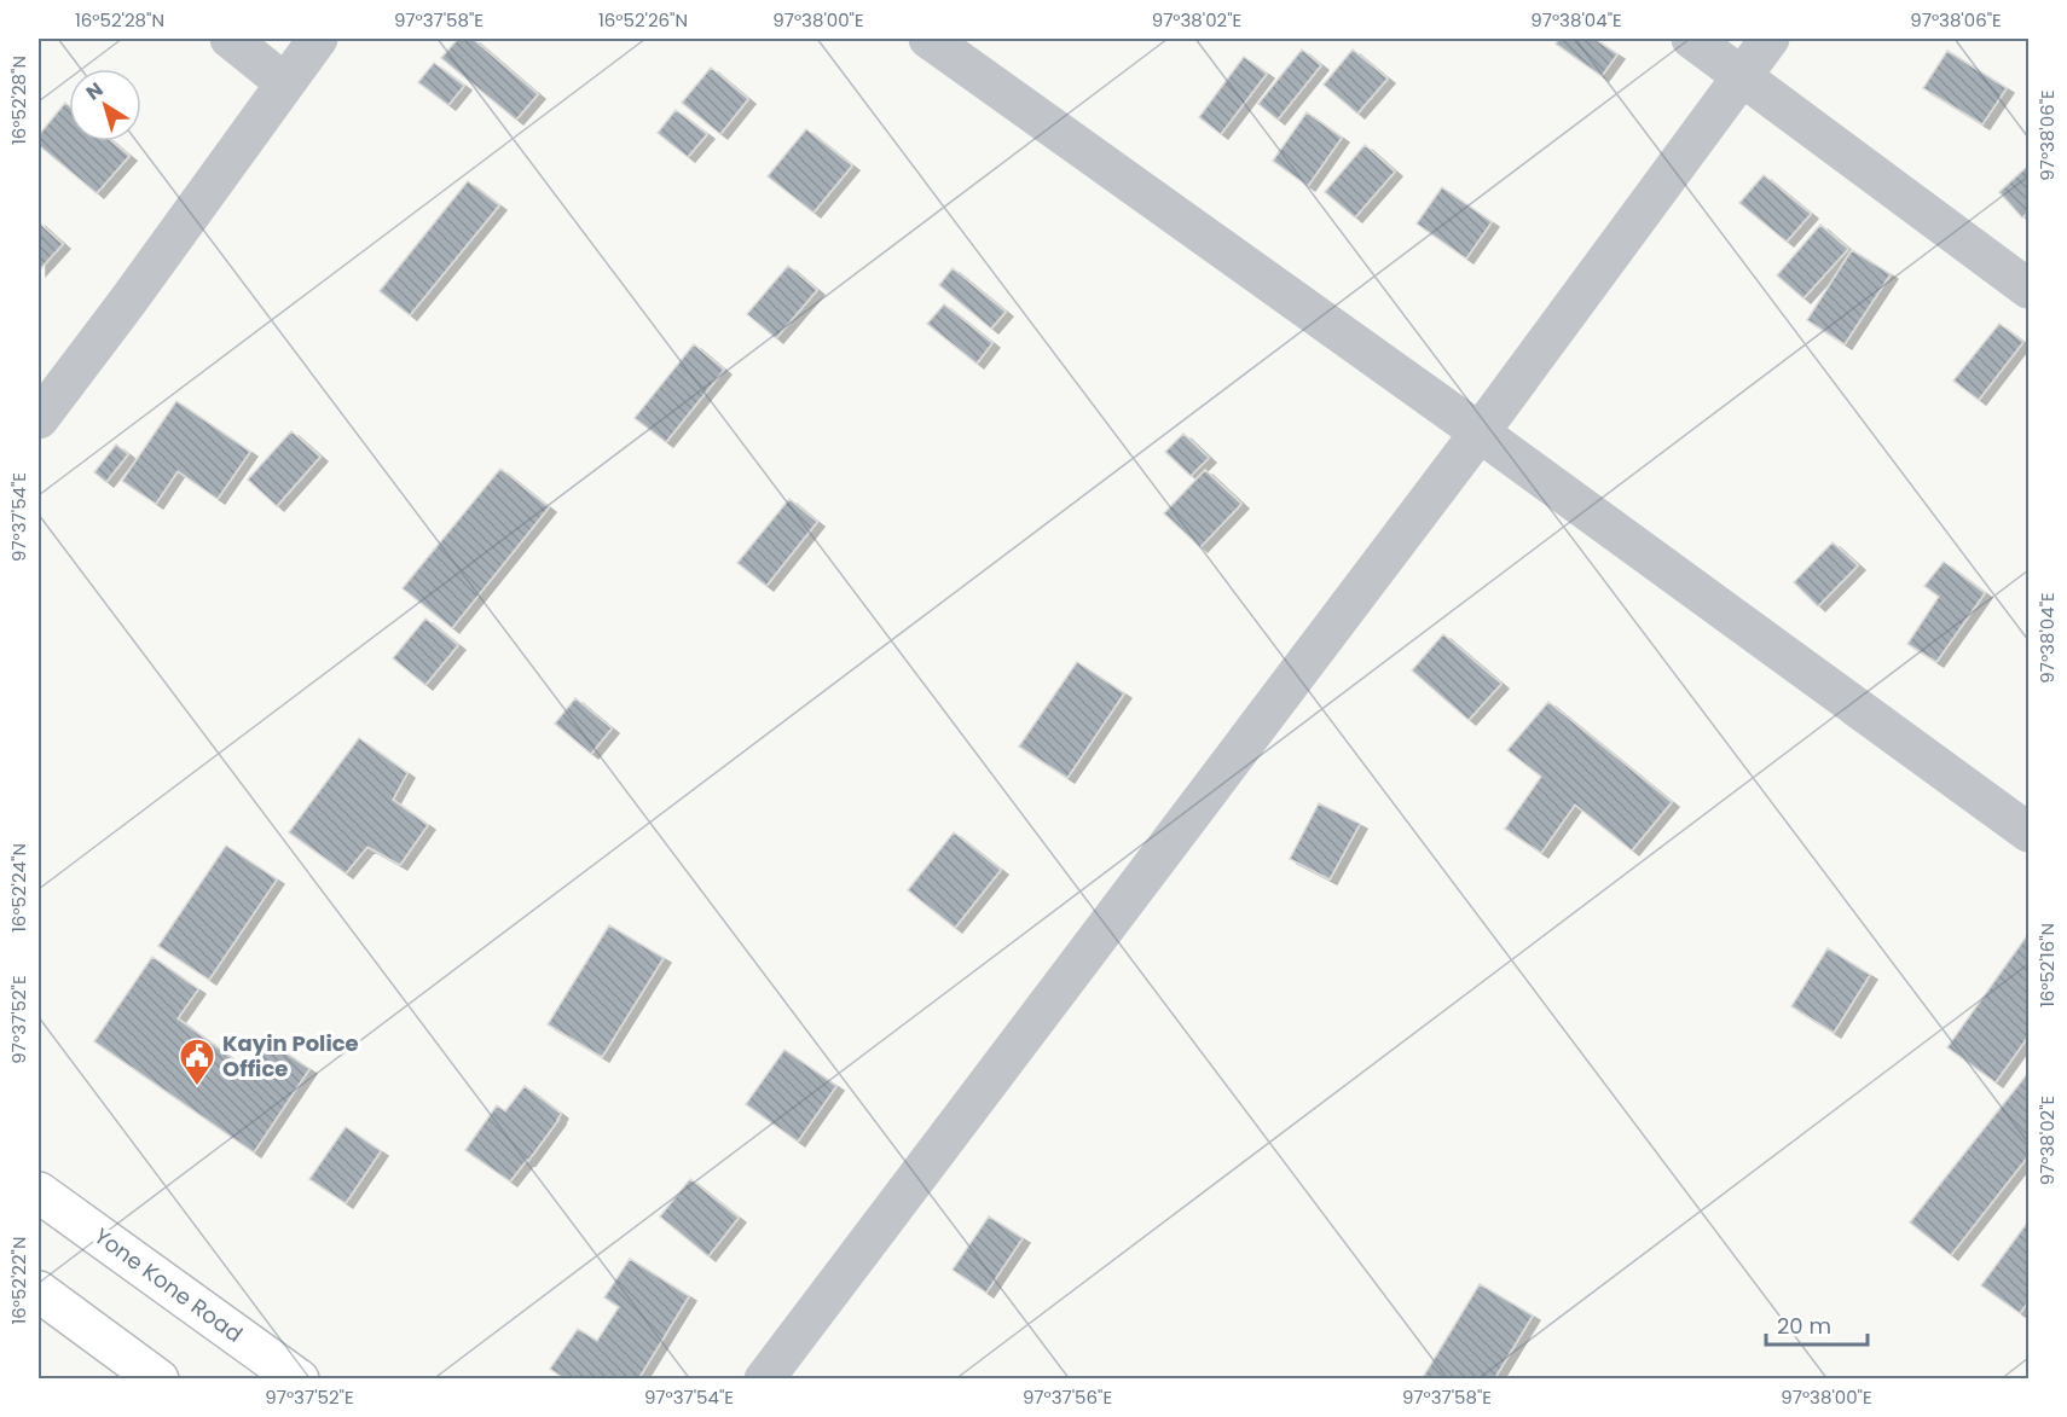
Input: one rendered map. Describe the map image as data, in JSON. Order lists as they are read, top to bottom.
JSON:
{
  "streets": {
    "street": ["Yone Kone Road"]
  },
  "places": {
    "public building": ["Kayin Police Office"]
  },
  "scale_bar": "20 m",
  "north": "top left",
  "coordinates": [
    "16°52'28\"N",
    "97°37'58\"E",
    "16°52'26\"N",
    "97°38'00\"E",
    "97°38'02\"E",
    "97°38'04\"E",
    "97°38'06\"E",
    "97°37'54\"E",
    "16°52'24\"N",
    "16°52'16\"N",
    "97°37'52\"E",
    "16°52'22\"N",
    "97°37'56\"E"
  ]
}
